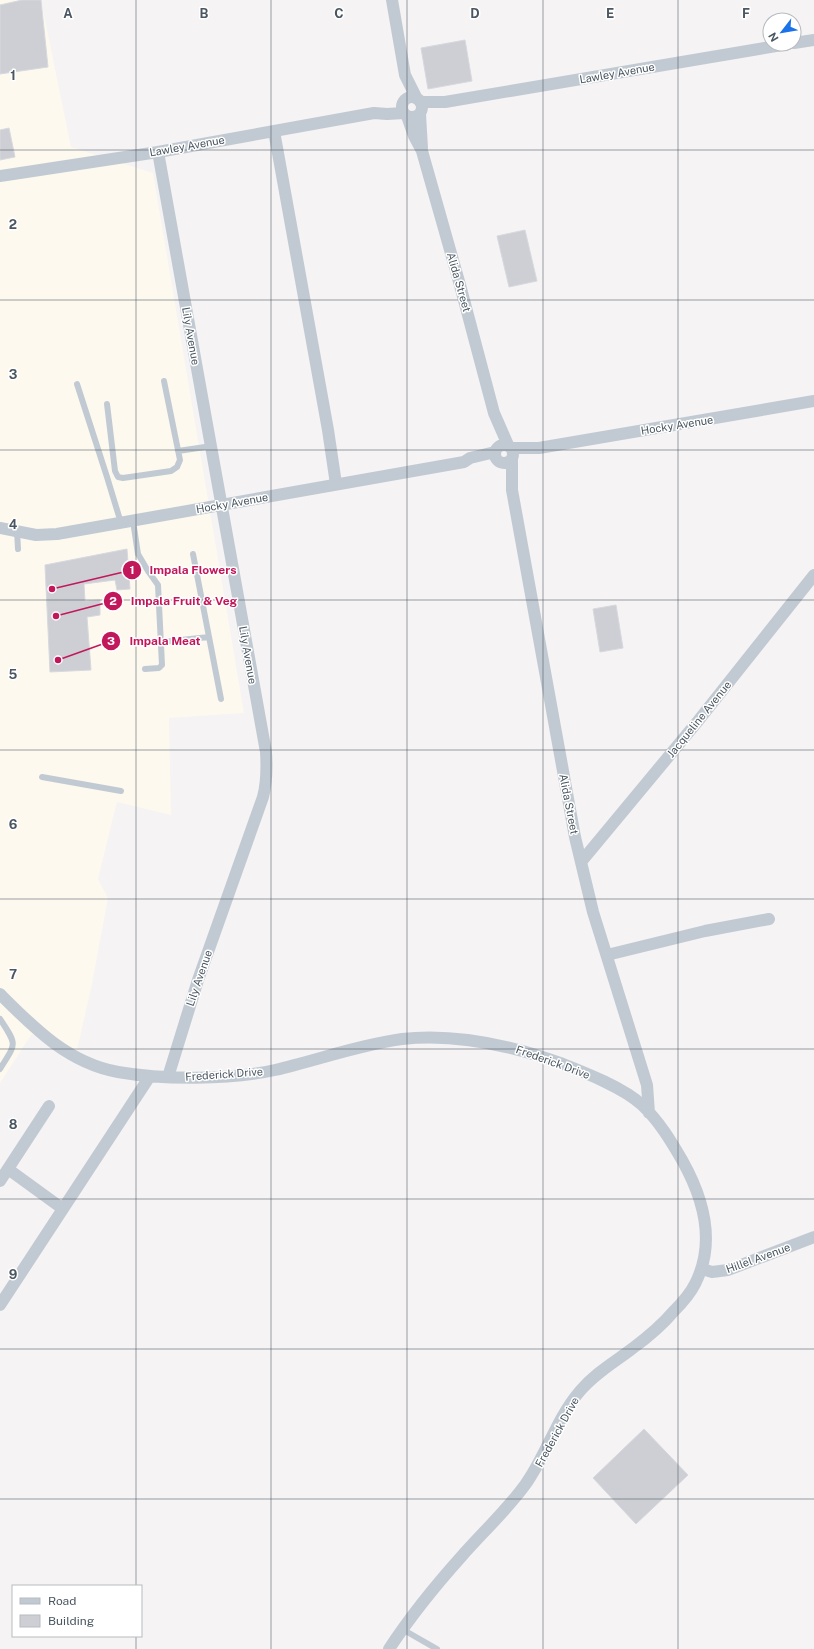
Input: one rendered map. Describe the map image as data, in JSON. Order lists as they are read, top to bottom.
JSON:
{
  "streets": {
    "street": [
      "Lawley Avenue",
      "Alida Street",
      "Lily Avenue",
      "Hocky Avenue",
      "Jacqueline Avenue",
      "Frederick Drive",
      "Hillel Avenue"
    ]
  },
  "crossings": [
    ["Lawley Avenue", "Alida Street"],
    ["Lawley Avenue", "Lily Avenue"],
    ["Alida Street", "Hocky Avenue"],
    ["Alida Street", "Jacqueline Avenue"],
    ["Alida Street", "Frederick Drive"],
    ["Lily Avenue", "Hocky Avenue"],
    ["Lily Avenue", "Frederick Drive"],
    ["Frederick Drive", "Hillel Avenue"]
  ],
  "places": ["Impala Flowers", "Impala Fruit & Veg", "Impala Meat"],
  "legend": ["Road", "Building"],
  "north": "bottom left",
  "grid": {
    "columns": [
      "A",
      "B",
      "C",
      "D",
      "E",
      "F"
    ],
    "rows": [
      "1",
      "2",
      "3",
      "4",
      "5",
      "6",
      "7",
      "8",
      "9"
    ]
  }
}
